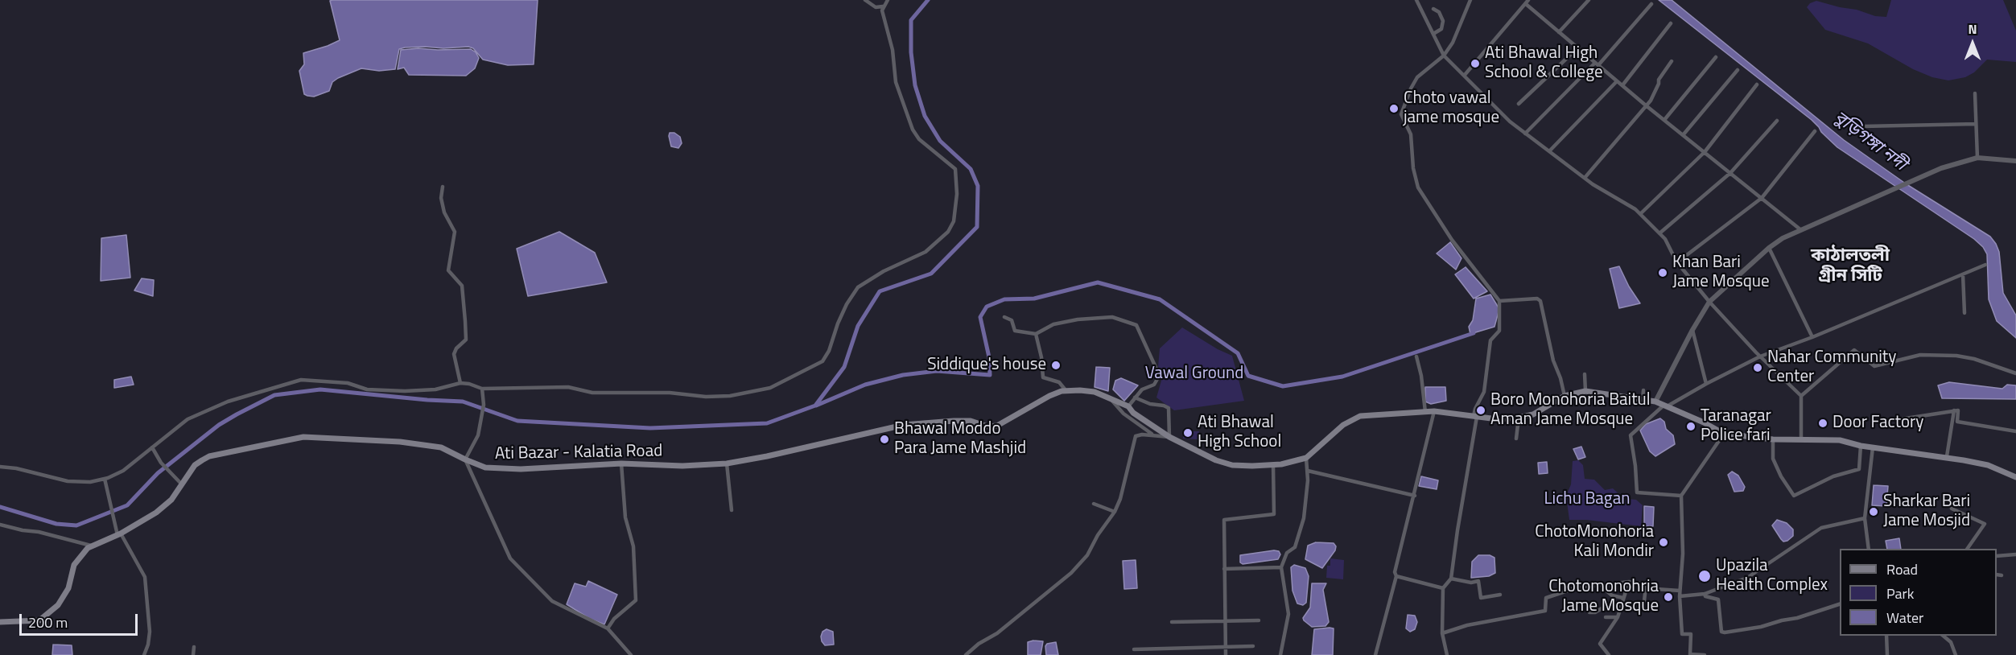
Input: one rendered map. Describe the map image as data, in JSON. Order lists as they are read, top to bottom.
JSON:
{
  "streets": {
    "main road": ["Ati Bazar - Kalatia Road"]
  },
  "districts": ["কাঠালতলী গ্রীন সিটি"],
  "water": ["বুড়িগঙ্গা নদী"],
  "parks": ["Vawal Ground", "Lichu Bagan"],
  "places": [
    "Ati Bhawal High School & College",
    "Choto vawal jame mosque",
    "Khan Bari Jame Mosque",
    "Siddique's house",
    "Nahar Community Center",
    "Boro Monohoria Baitul Aman Jame Mosque",
    "Door Factory",
    "Taranagar Police fari",
    "Ati Bhawal High School",
    "Bhawal Moddo Para Jame Mashjid",
    "Sharkar Bari Jame Mosjid",
    "ChotoMonohoria Kali Mondir",
    "Upazila Health Complex",
    "Chotomonohria Jame Mosque"
  ],
  "legend": ["Road", "Park", "Water"],
  "scale_bar": "200 m",
  "north": "top"
}
